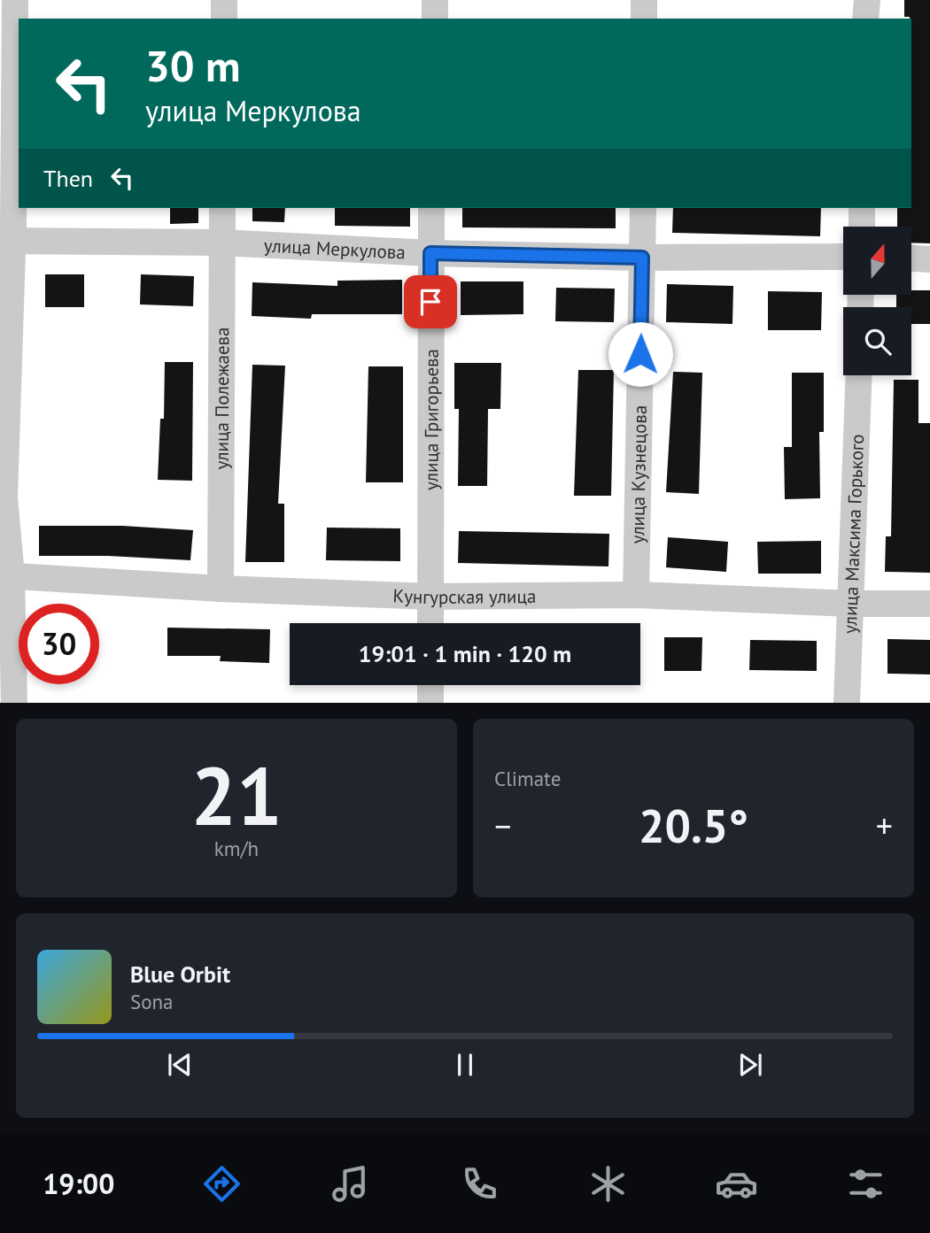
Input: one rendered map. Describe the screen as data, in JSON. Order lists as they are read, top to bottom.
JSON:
{
  "streets": {
    "street": [
      "улица Меркулова",
      "улица Полежаева",
      "улица Григорьева",
      "улица Кузнецова",
      "улица Максима Горького",
      "Кунгурская улица"
    ]
  },
  "crossings": [
    ["улица Меркулова", "улица Полежаева"],
    ["улица Меркулова", "улица Григорьева"],
    ["улица Меркулова", "улица Кузнецова"],
    ["улица Полежаева", "Кунгурская улица"],
    ["улица Григорьева", "Кунгурская улица"],
    ["улица Кузнецова", "Кунгурская улица"],
    ["улица Максима Горького", "Кунгурская улица"]
  ],
  "north": "top",
  "page": {
    "turn": ["30 m", "улица Меркулова"],
    "then": "Then",
    "limit": "30",
    "trip": "19:01 · 1 min · 120 m",
    "tile": [
      ["21", "km/h"],
      "Climate"
    ],
    "heat": ["−", "20.5°", "+"],
    "song": ["Blue Orbit", "Sona"],
    "tabs": "19:00"
  }
}
